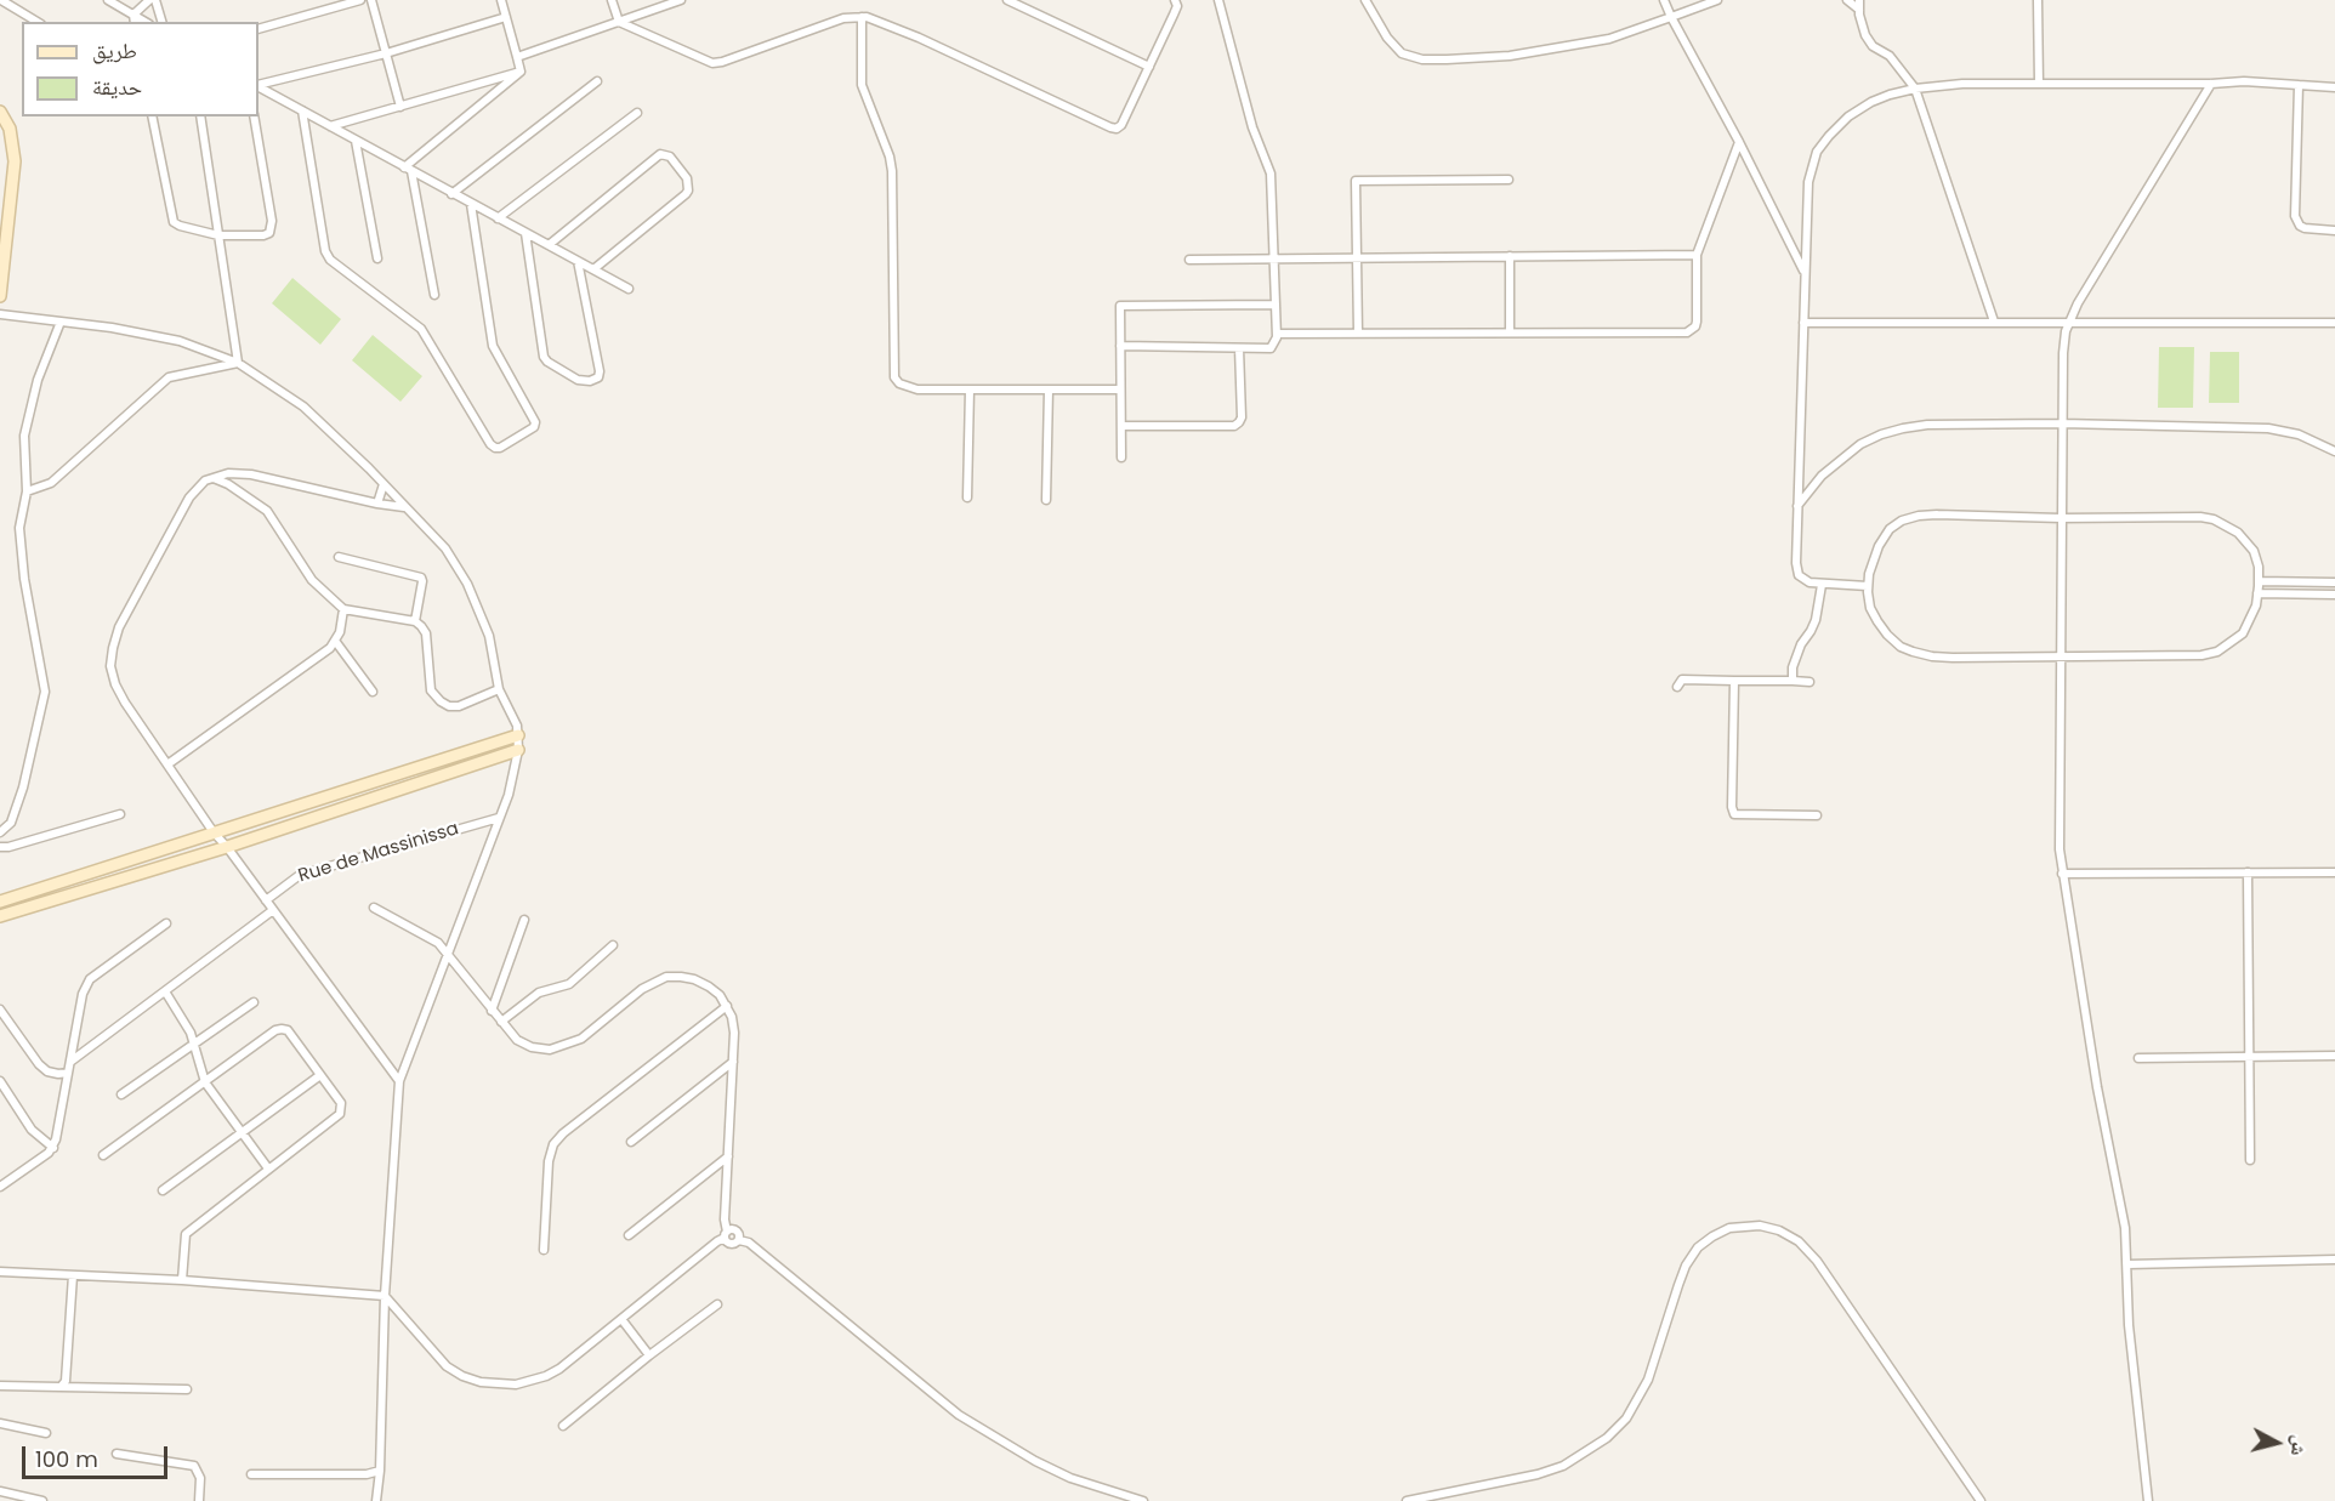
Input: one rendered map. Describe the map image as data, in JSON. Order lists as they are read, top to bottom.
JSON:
{
  "streets": {
    "street": ["Rue de Massinissa"]
  },
  "legend": ["طريق", "حديقة"],
  "scale_bar": "100 m",
  "north": "right"
}
